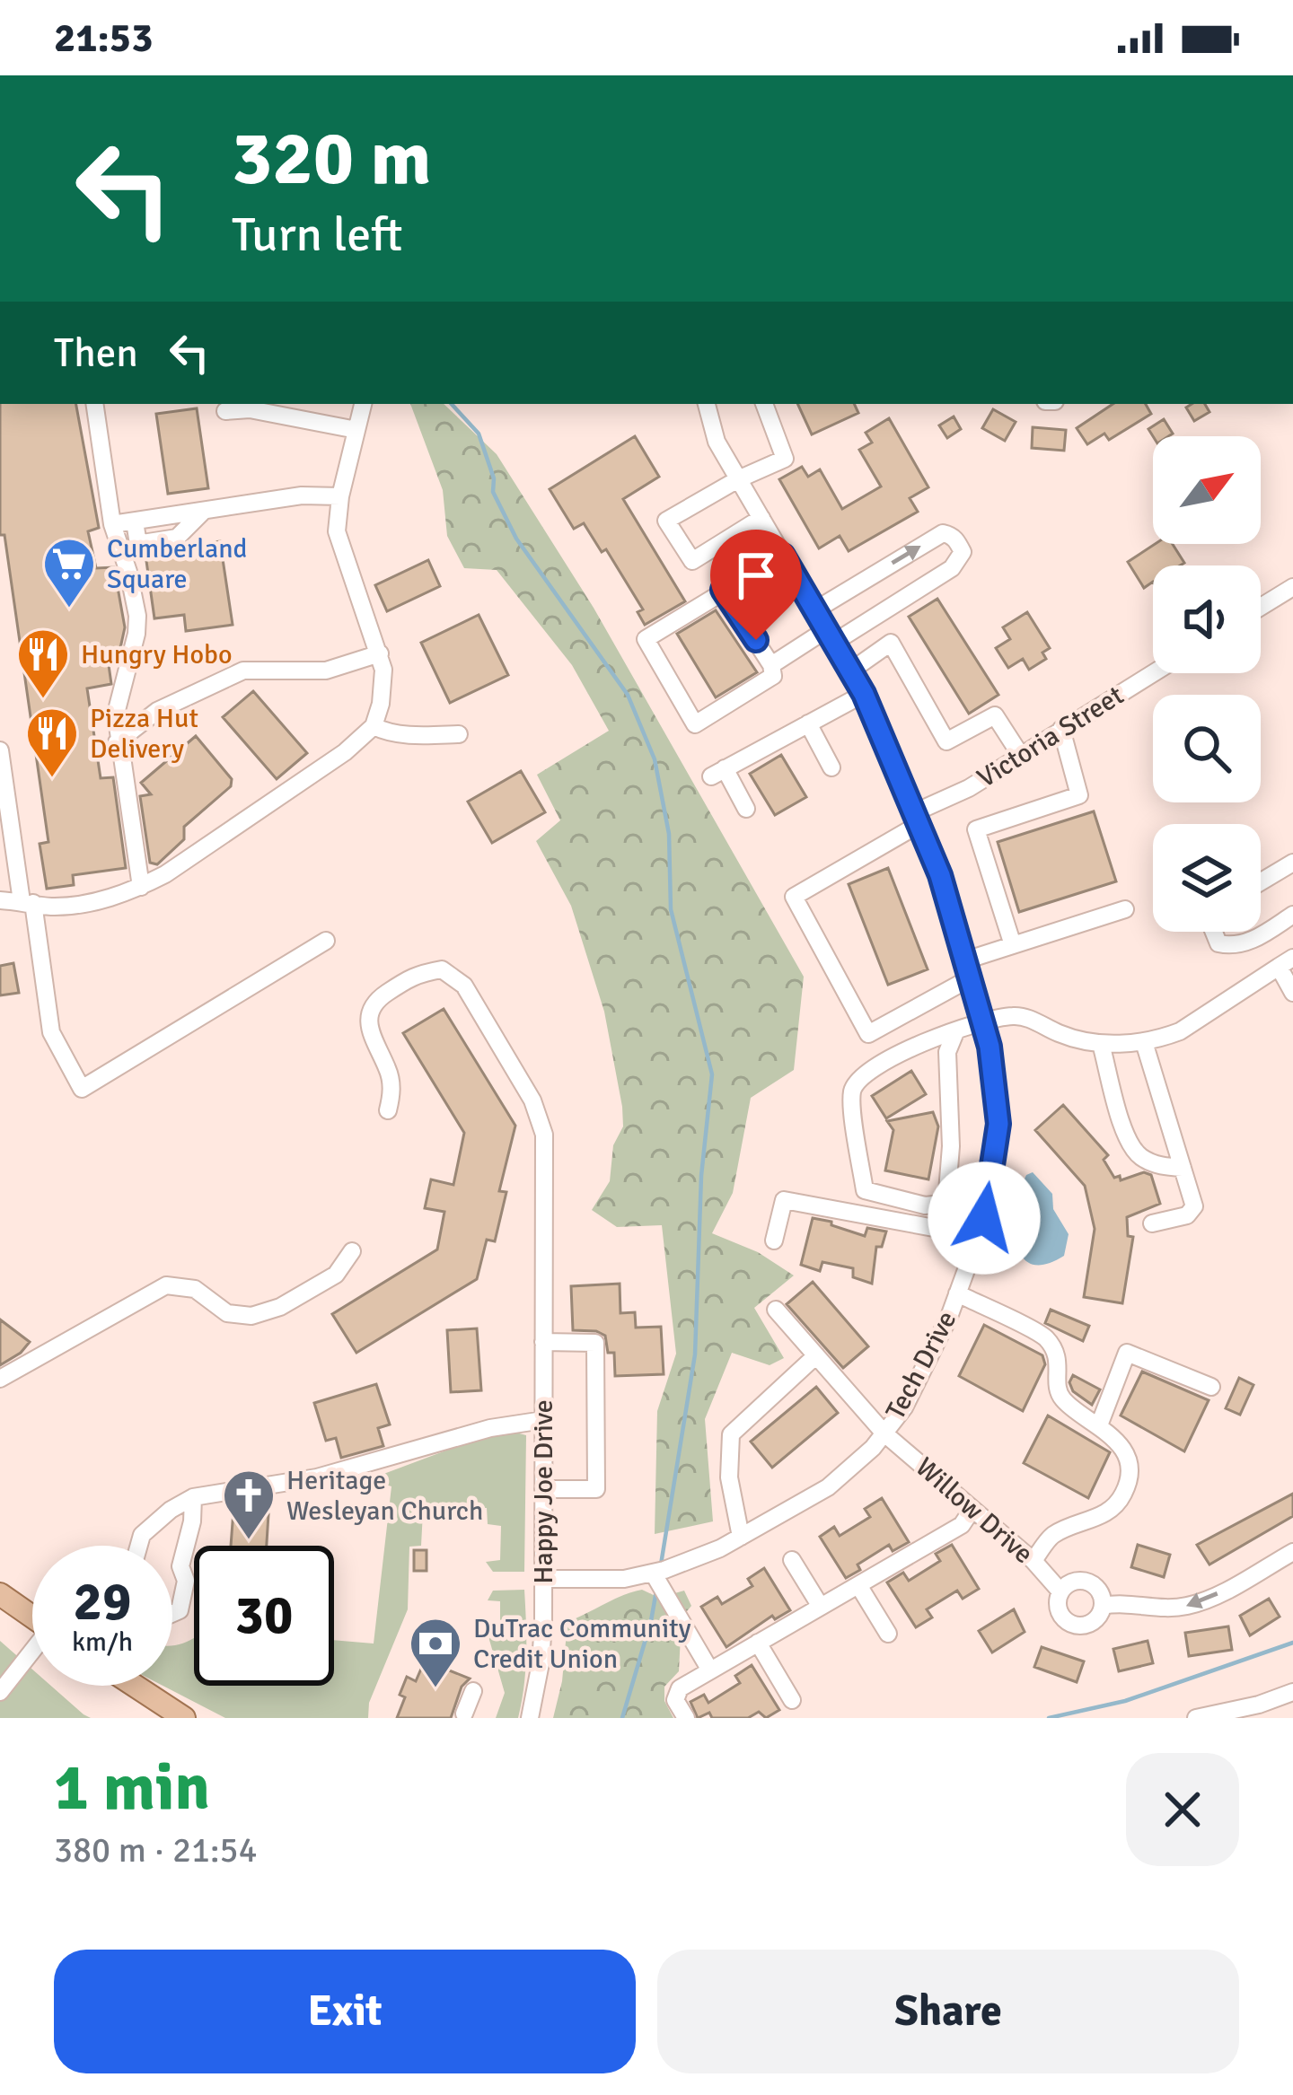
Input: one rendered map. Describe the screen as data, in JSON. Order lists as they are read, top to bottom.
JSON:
{
  "streets": {
    "street": [
      "Victoria Street",
      "Tech Drive",
      "Happy Joe Drive",
      "Willow Drive"
    ]
  },
  "crossings": [
    ["Victoria Street", "Tech Drive"],
    ["Tech Drive", "Happy Joe Drive"],
    ["Tech Drive", "Willow Drive"]
  ],
  "places": {
    "supermarket": ["Cumberland Square"],
    "restaurant": ["Hungry Hobo", "Pizza Hut Delivery"],
    "church": ["Heritage Wesleyan Church"],
    "bank": ["DuTrac Community Credit Union"]
  },
  "north": "top right",
  "page": {
    "status": "21:53",
    "turn": ["320 m", "Turn left"],
    "then": "Then",
    "speed": "29 km/h",
    "limit": "30",
    "heading": ["1 min", "380 m · 21:54"],
    "buttons": ["Exit", "Share"]
  }
}
